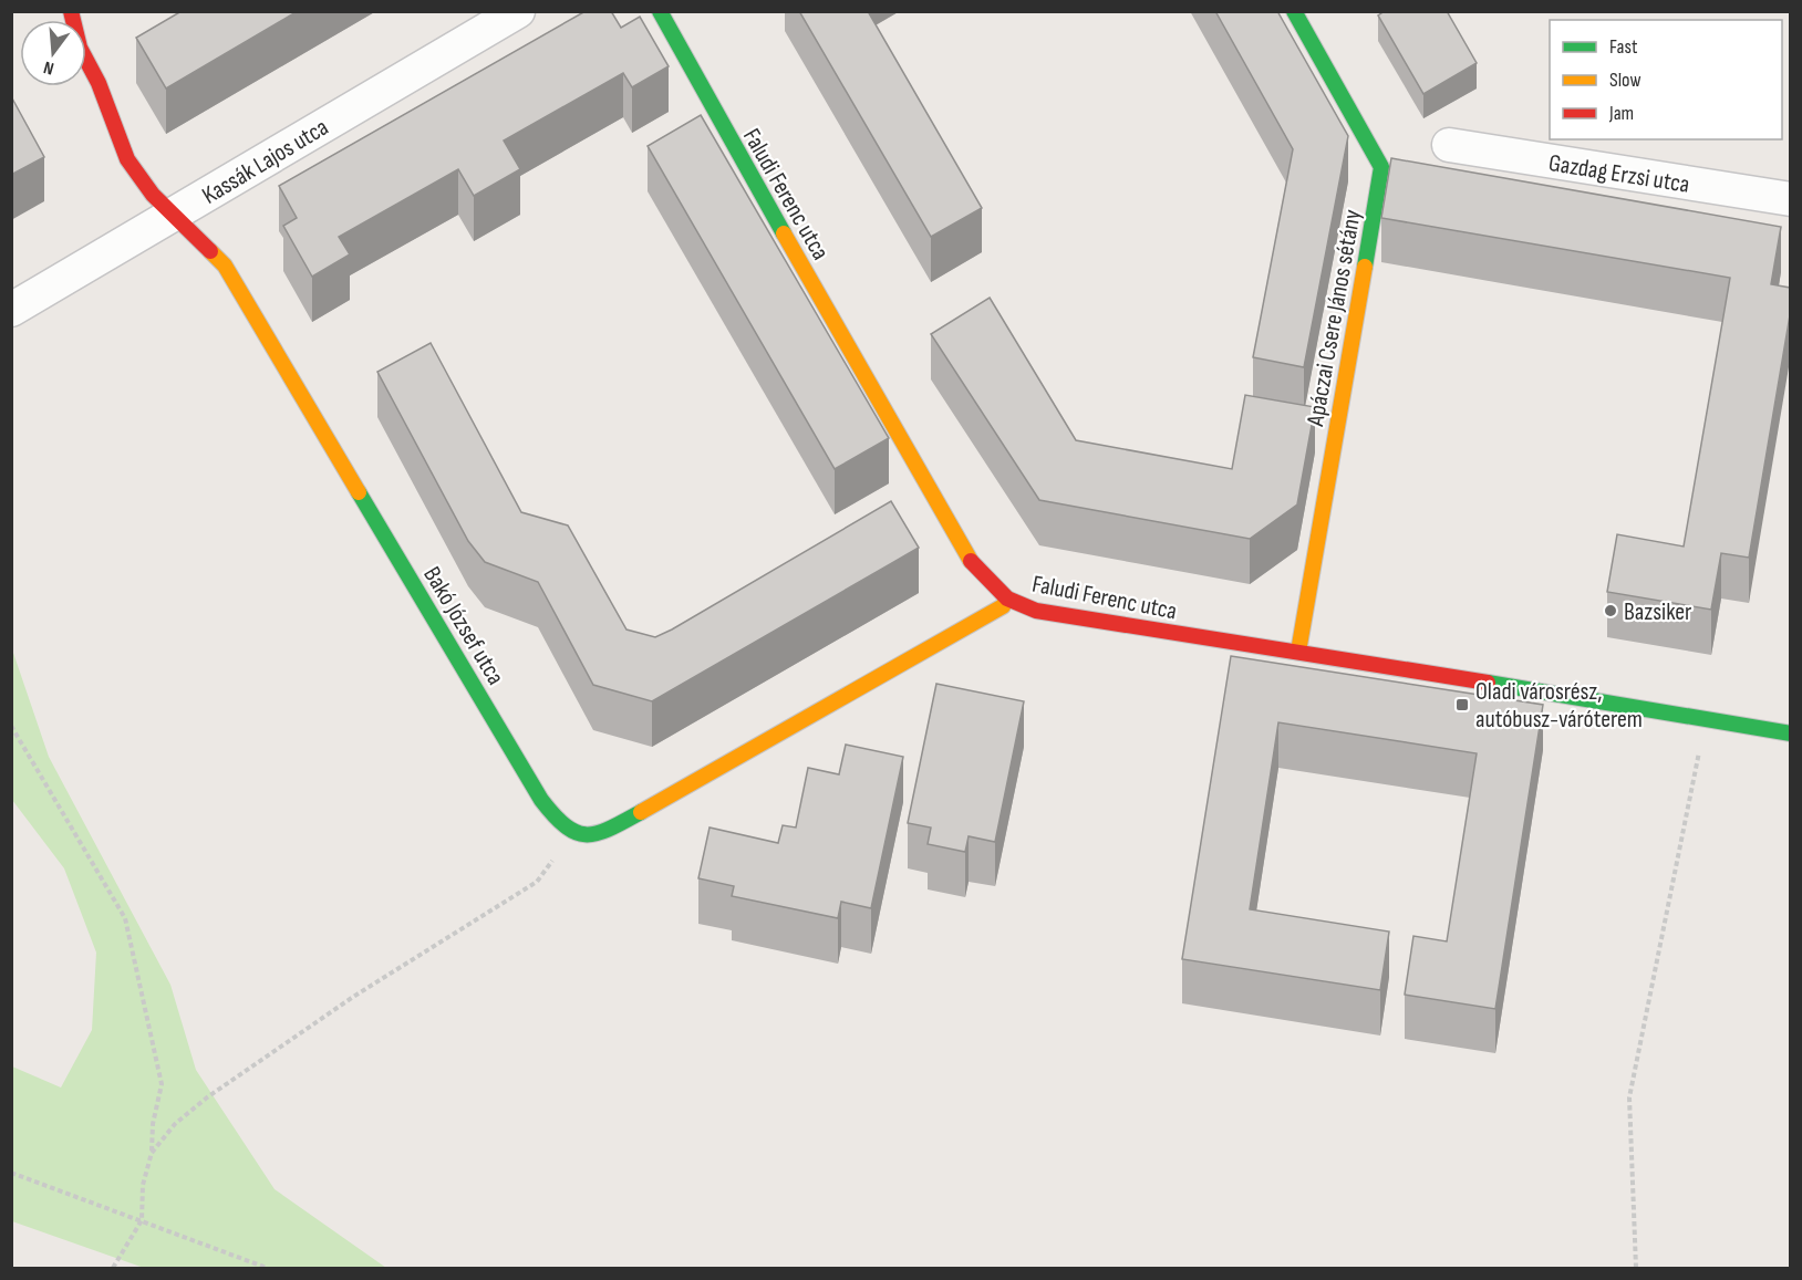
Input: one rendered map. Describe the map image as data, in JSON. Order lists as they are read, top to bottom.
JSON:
{
  "streets": {
    "street": [
      "Kassák Lajos utca",
      "Gazdag Erzsi utca",
      "Faludi Ferenc utca",
      "Apáczai Csere János sétány",
      "Bakó József utca"
    ]
  },
  "crossings": [
    ["Kassák Lajos utca", "Bakó József utca"],
    ["Faludi Ferenc utca", "Apáczai Csere János sétány"]
  ],
  "places": {
    "other": ["Bazsiker"],
    "transit": ["Oladi városrész, autóbusz-váróterem"]
  },
  "legend": ["Fast", "Slow", "Jam"],
  "north": "bottom"
}
